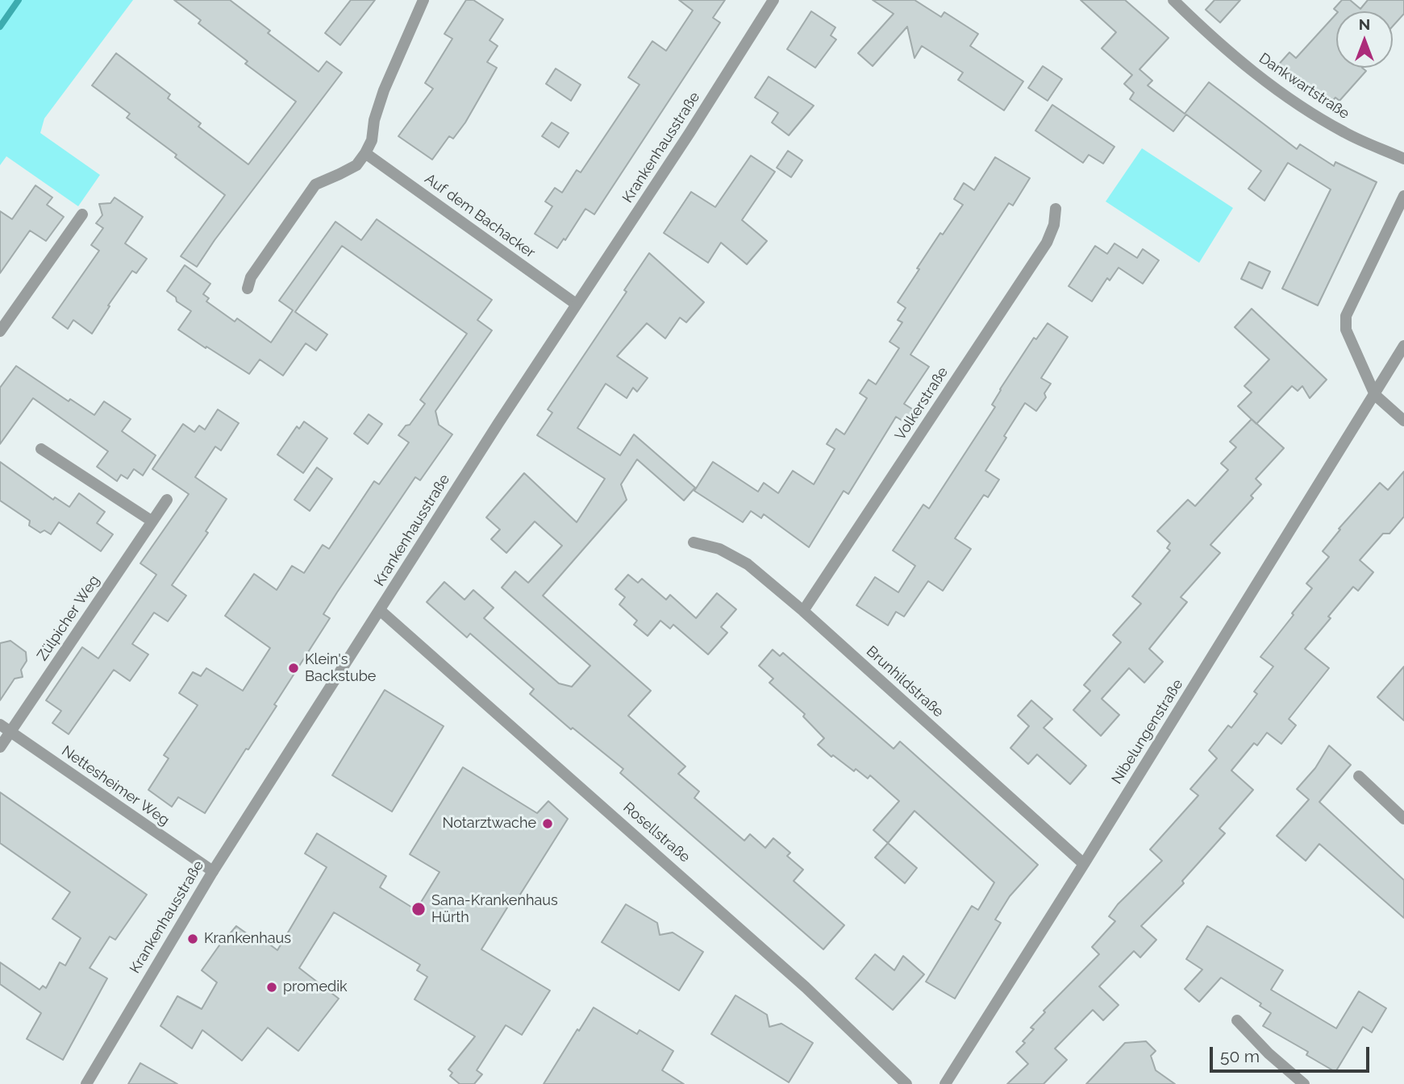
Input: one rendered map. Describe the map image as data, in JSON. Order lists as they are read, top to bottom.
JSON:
{
  "streets": {
    "street": [
      "Dankwartstraße",
      "Krankenhausstraße",
      "Auf dem Bachacker",
      "Volkerstraße",
      "Zülpicher Weg",
      "Brunhildstraße",
      "Nibelungenstraße",
      "Nettesheimer Weg",
      "Rosellstraße"
    ]
  },
  "crossings": [
    ["Krankenhausstraße", "Auf dem Bachacker"],
    ["Krankenhausstraße", "Nettesheimer Weg"],
    ["Krankenhausstraße", "Rosellstraße"],
    ["Volkerstraße", "Brunhildstraße"],
    ["Zülpicher Weg", "Nettesheimer Weg"],
    ["Brunhildstraße", "Nibelungenstraße"]
  ],
  "places": [
    "Klein's Backstube",
    "Notarztwache",
    "Sana-Krankenhaus Hürth",
    "Krankenhaus",
    "promedik"
  ],
  "scale_bar": "50 m",
  "north": "top"
}
